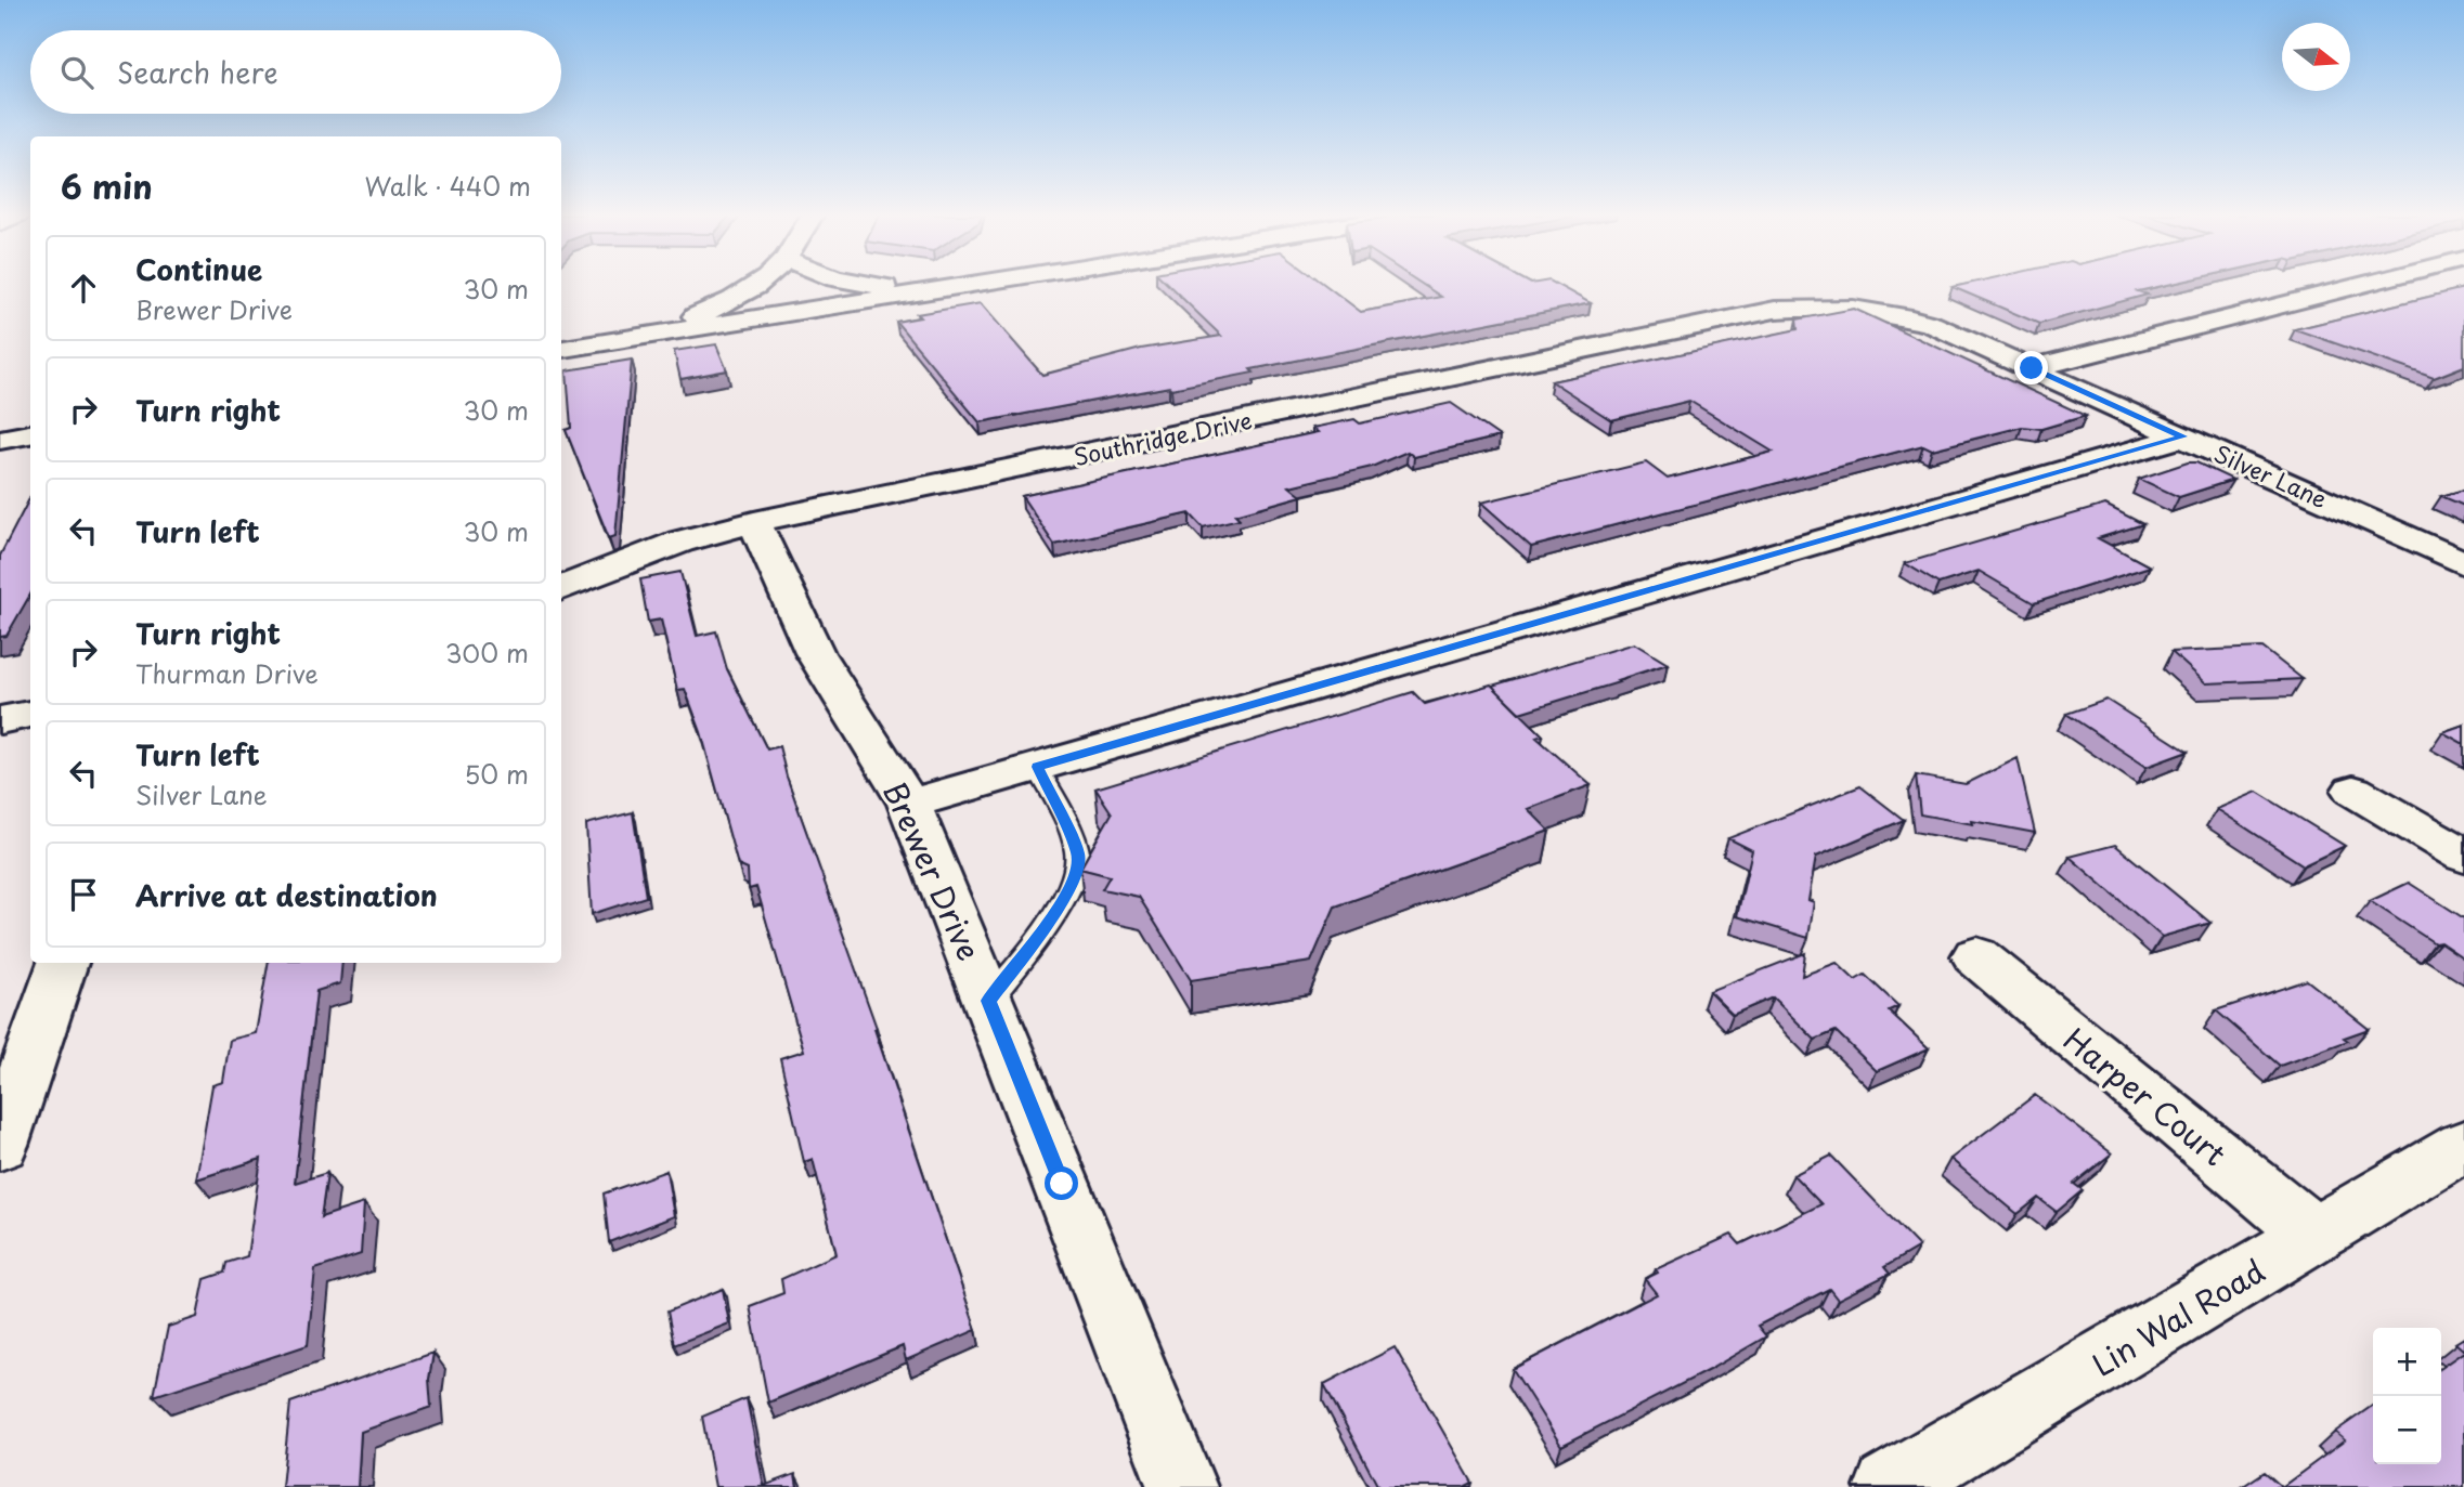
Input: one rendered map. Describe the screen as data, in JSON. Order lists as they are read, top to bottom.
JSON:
{
  "streets": {
    "street": [
      "Southridge Drive",
      "Silver Lane",
      "Brewer Drive",
      "Harper Court",
      "Lin Wal Road"
    ]
  },
  "crossings": [
    ["Southridge Drive", "Silver Lane"],
    ["Southridge Drive", "Brewer Drive"],
    ["Harper Court", "Lin Wal Road"]
  ],
  "north": "right",
  "page": {
    "search": "Search here",
    "heading": ["6 min", "Walk · 440 m"],
    "list": [
      ["Continue", "Brewer Drive", "30 m"],
      ["Turn right", "30 m"],
      ["Turn left", "30 m"],
      ["Turn right", "Thurman Drive", "300 m"],
      ["Turn left", "Silver Lane", "50 m"],
      "Arrive at destination"
    ],
    "map_buttons": ["+", "−"]
  }
}
